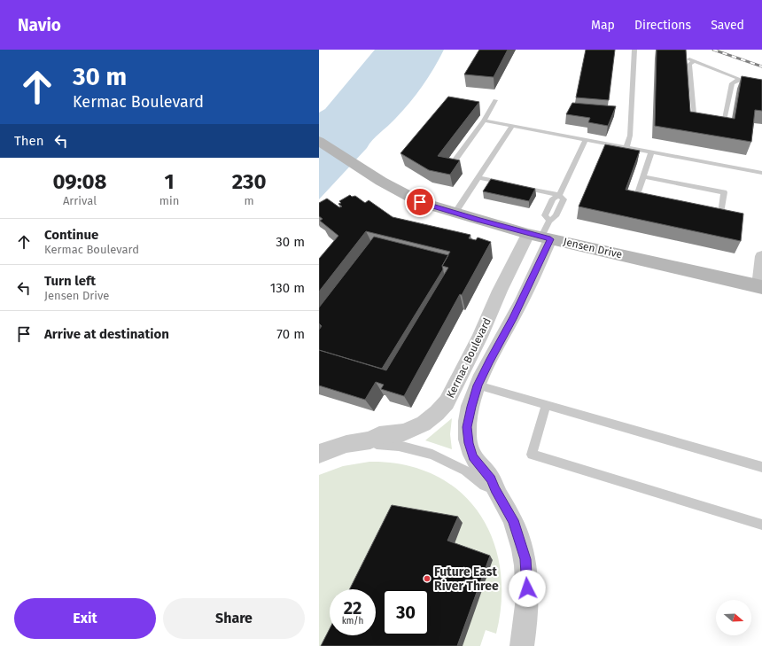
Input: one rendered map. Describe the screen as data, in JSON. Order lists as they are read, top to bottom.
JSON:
{
  "streets": {
    "main road": ["Jensen Drive"],
    "street": ["Kermac Boulevard"]
  },
  "crossings": [
    ["Jensen Drive", "Kermac Boulevard"]
  ],
  "places": ["Future East River Three"],
  "north": "right",
  "page": {
    "header": "Navio",
    "nav": ["Map", "Directions", "Saved"],
    "turn": ["30 m", "Kermac Boulevard"],
    "then": "Then",
    "eta": [
      "09:08",
      "Arrival",
      "1",
      "min",
      "230",
      "m"
    ],
    "list": [
      {
        "name": "Continue",
        "note": "Kermac Boulevard",
        "value": "30 m"
      },
      {
        "name": "Turn left",
        "note": "Jensen Drive",
        "value": "130 m"
      },
      {
        "name": "Arrive at destination",
        "value": "70 m"
      }
    ],
    "speed": "22 km/h",
    "limit": "30",
    "buttons": ["Exit", "Share"]
  }
}
